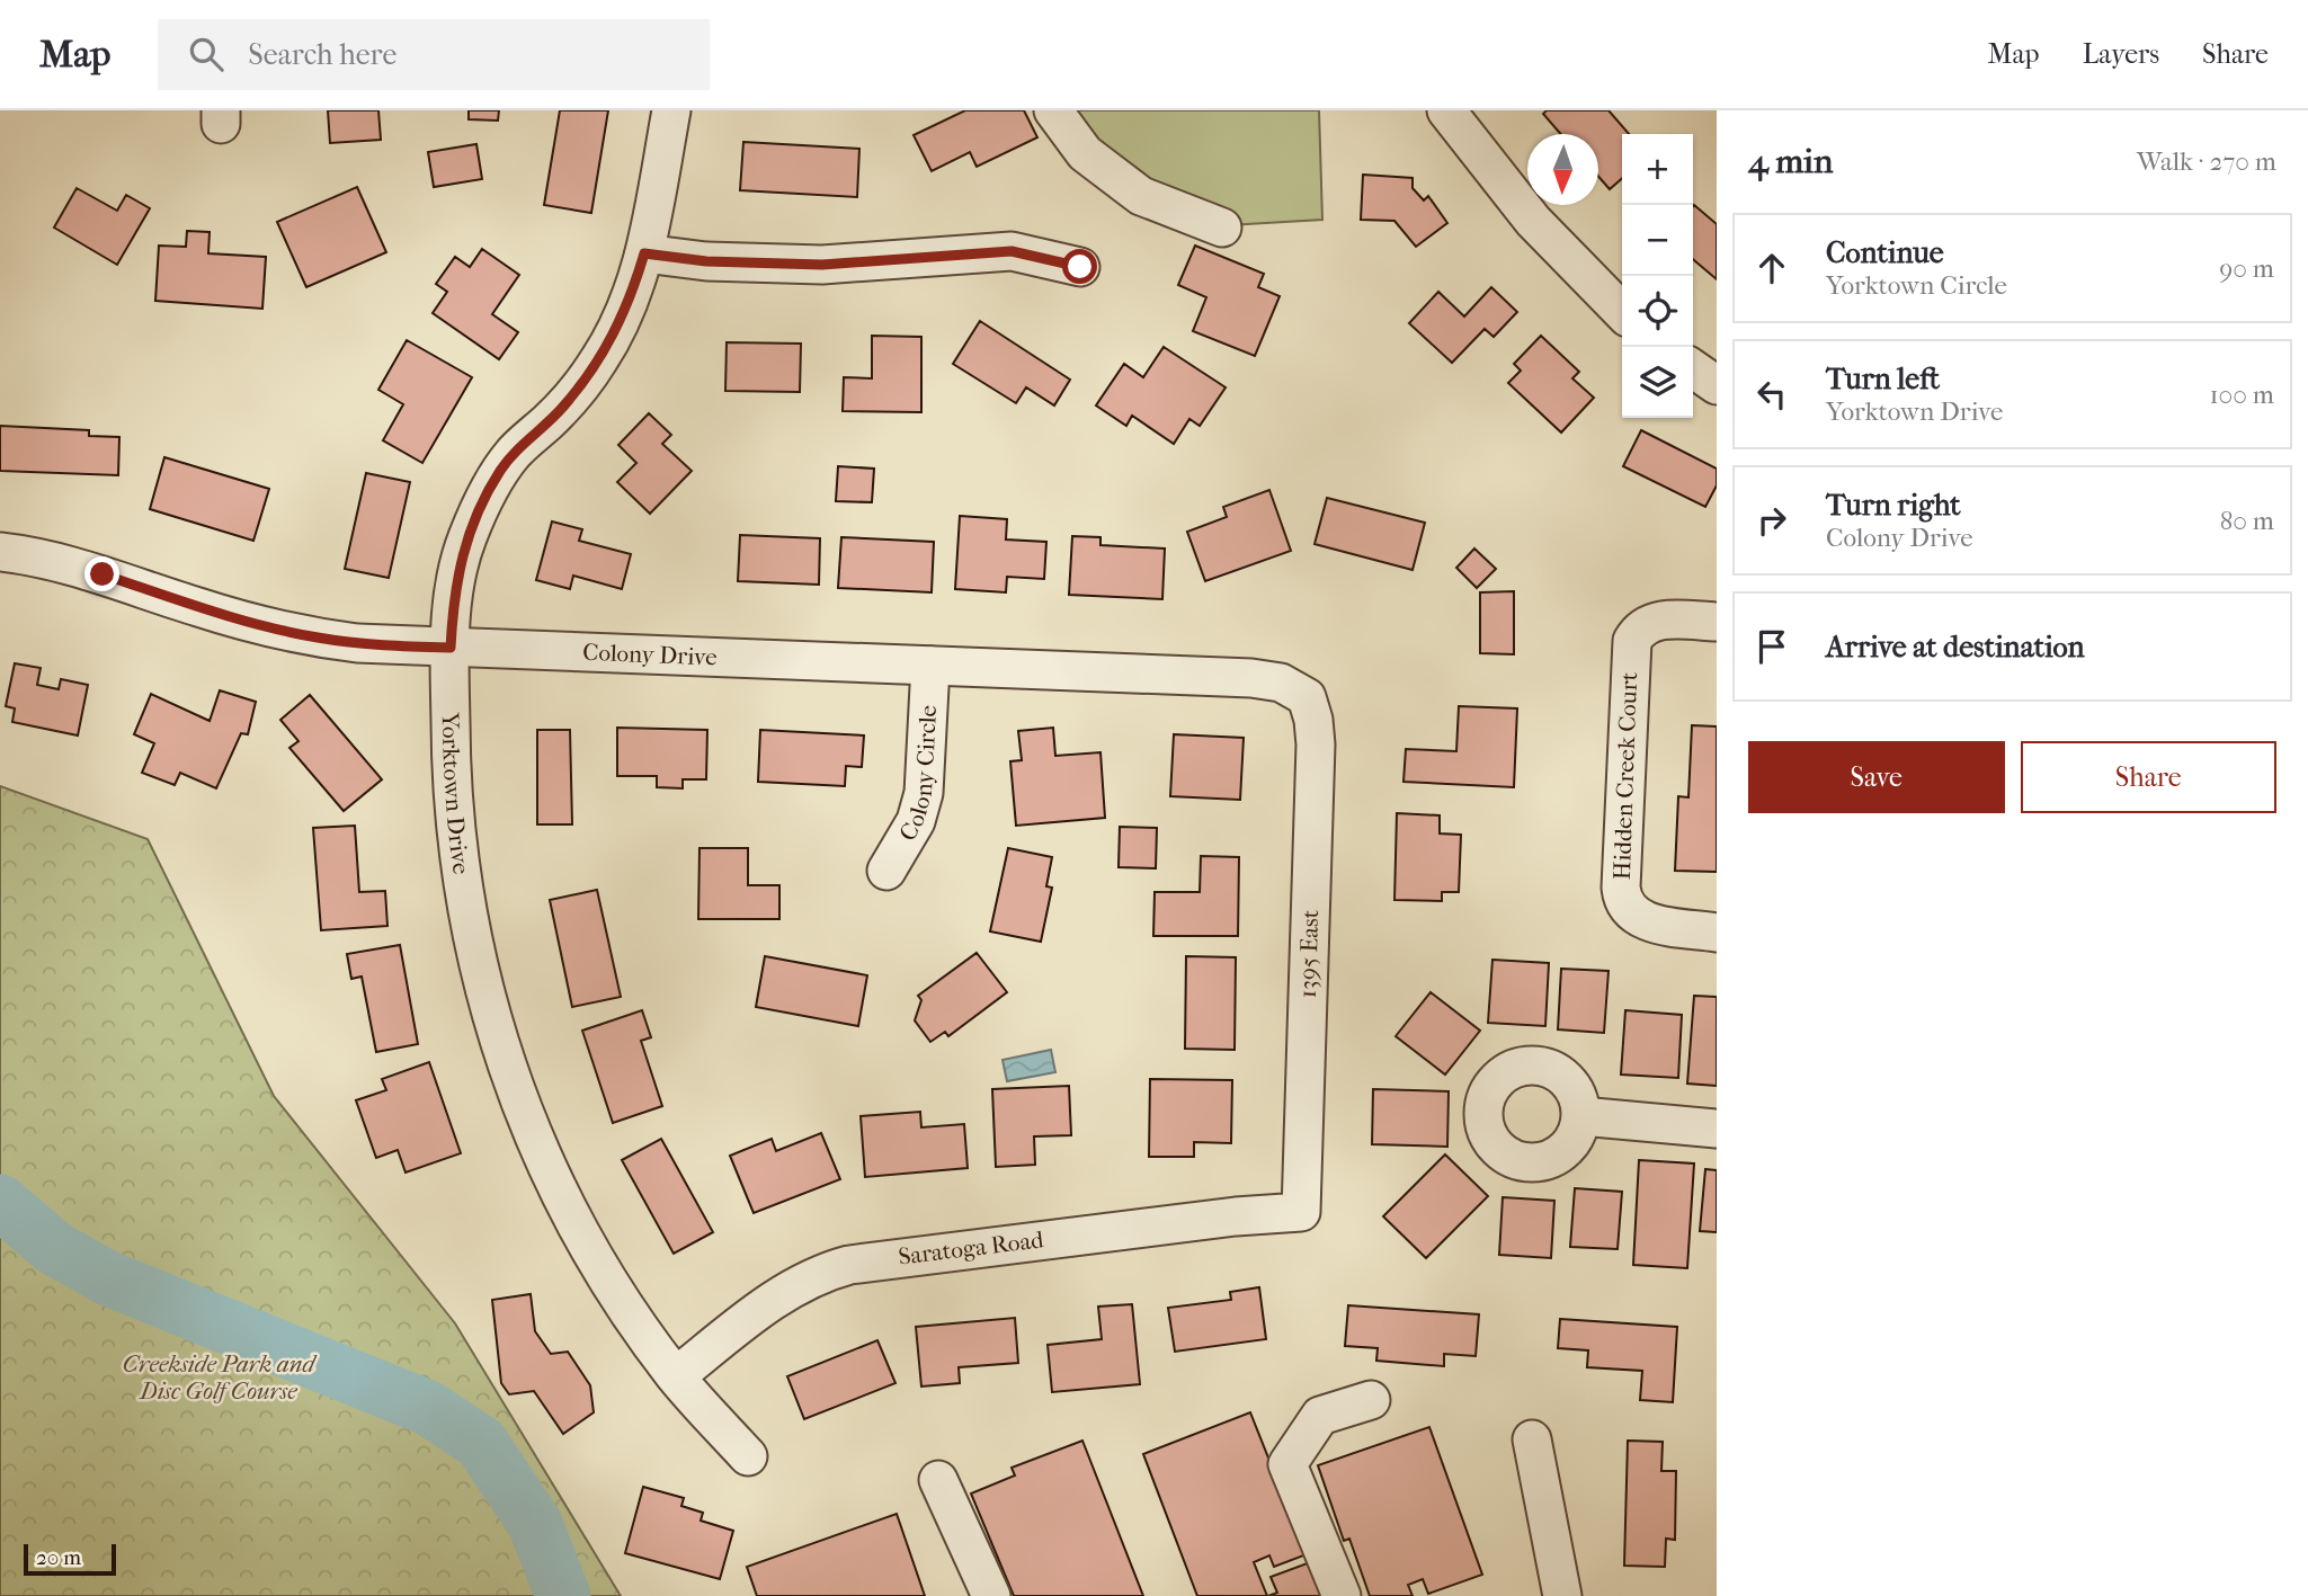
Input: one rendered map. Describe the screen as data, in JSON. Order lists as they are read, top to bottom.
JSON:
{
  "streets": {
    "street": [
      "Colony Drive",
      "Colony Circle",
      "Hidden Creek Court",
      "Yorktown Drive",
      "1395 East",
      "Saratoga Road"
    ]
  },
  "crossings": [
    ["Colony Drive", "Colony Circle"],
    ["Colony Drive", "Yorktown Drive"],
    ["Colony Drive", "1395 East"],
    ["Yorktown Drive", "Saratoga Road"],
    ["1395 East", "Saratoga Road"]
  ],
  "parks": ["Creekside Park and Disc Golf Course"],
  "scale_bar": "20 m",
  "north": "bottom",
  "page": {
    "header": "Map",
    "search": "Search here",
    "nav": ["Map", "Layers", "Share"],
    "heading": ["4 min", "Walk · 270 m"],
    "map_buttons": ["+", "−"],
    "list": [
      ["Continue", "Yorktown Circle", "90 m"],
      ["Turn left", "Yorktown Drive", "100 m"],
      ["Turn right", "Colony Drive", "80 m"],
      "Arrive at destination"
    ],
    "buttons": ["Save", "Share"],
    "scale": "20 m"
  }
}
